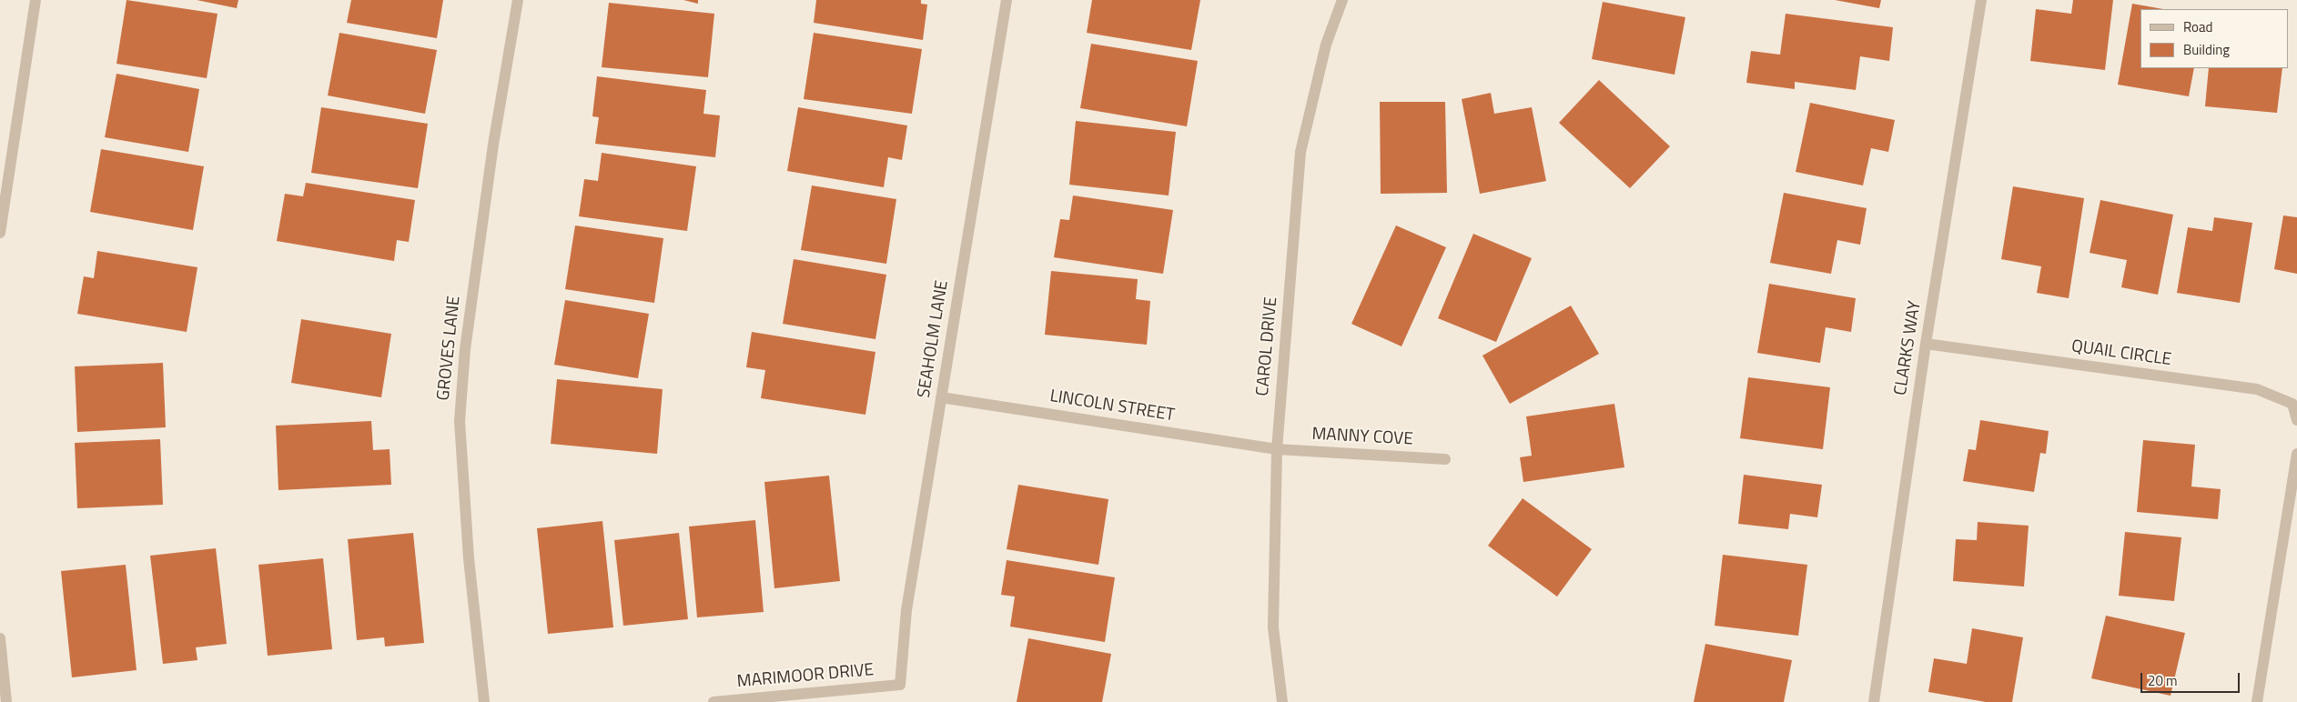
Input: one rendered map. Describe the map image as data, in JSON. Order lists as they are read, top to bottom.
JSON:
{
  "streets": {
    "street": [
      "SEAHOLM LANE",
      "CAROL DRIVE",
      "GROVES LANE",
      "CLARKS WAY",
      "QUAIL CIRCLE",
      "LINCOLN STREET",
      "MANNY COVE",
      "MARIMOOR DRIVE"
    ]
  },
  "crossings": [
    ["SEAHOLM LANE", "LINCOLN STREET"],
    ["SEAHOLM LANE", "MARIMOOR DRIVE"],
    ["CAROL DRIVE", "LINCOLN STREET"],
    ["CAROL DRIVE", "MANNY COVE"],
    ["CLARKS WAY", "QUAIL CIRCLE"],
    ["LINCOLN STREET", "MANNY COVE"]
  ],
  "legend": ["Road", "Building"],
  "scale_bar": "20 m"
}
